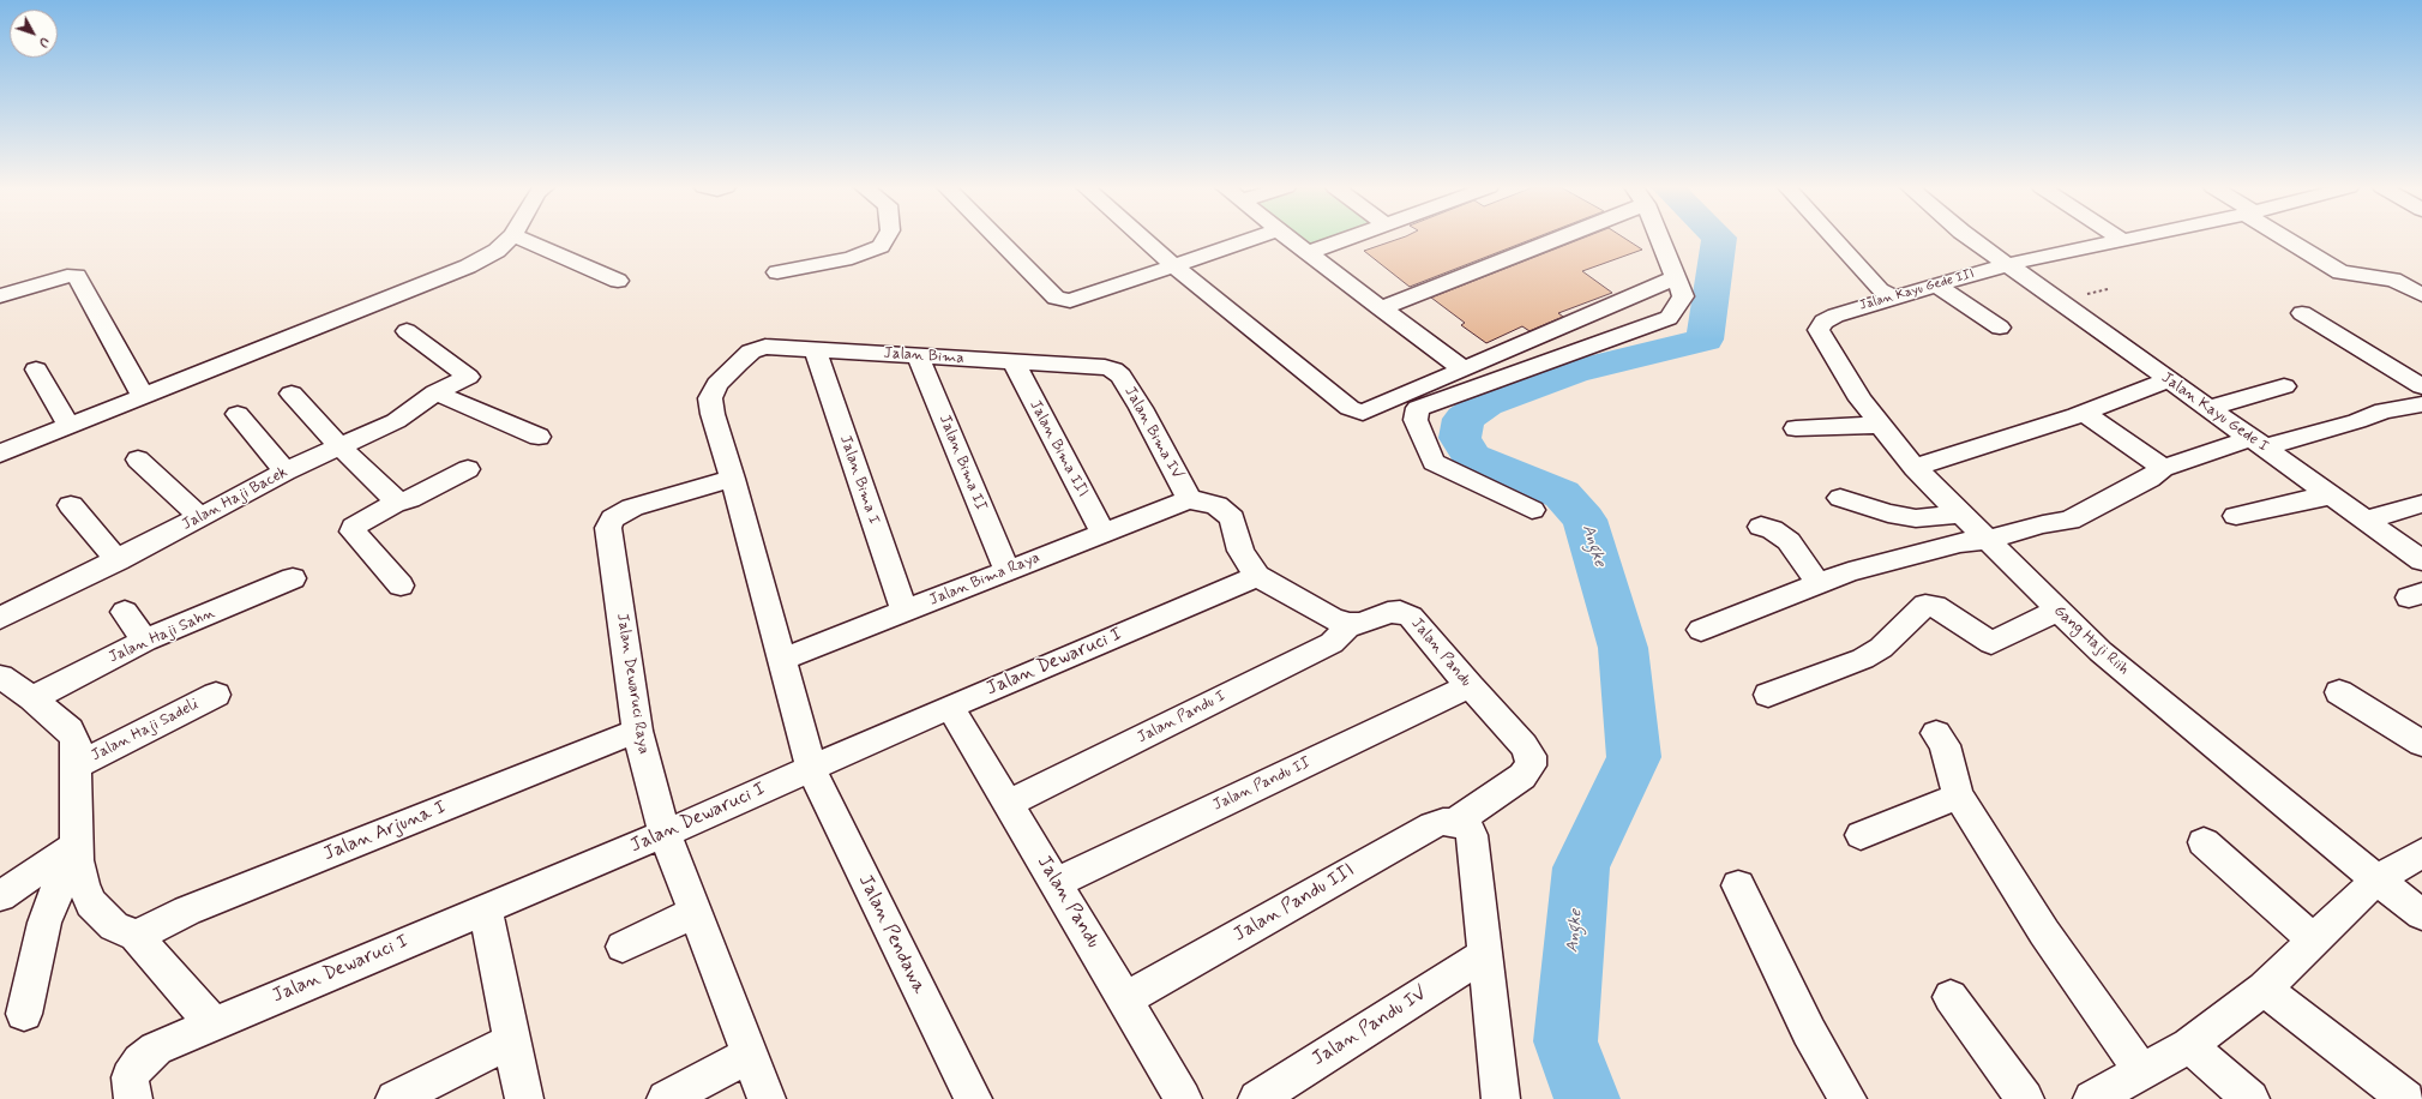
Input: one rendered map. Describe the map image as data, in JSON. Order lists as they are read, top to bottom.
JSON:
{
  "streets": {
    "street": [
      "Jalan Kayu Gede III",
      "Jalan Bima",
      "Jalan Kayu Gede I",
      "Jalan Bima IV",
      "Jalan Bima III",
      "Jalan Bima II",
      "Jalan Bima I",
      "Jalan Haji Bacek",
      "Jalan Bima Raya",
      "Jalan Haji Sahn",
      "Gang Haji Riih",
      "Jalan Pandu",
      "Jalan Dewaruci I",
      "Jalan Dewaruci Raya",
      "Jalan Pandu I",
      "Jalan Haji Sadeli",
      "Jalan Pandu II",
      "Jalan Arjuna I",
      "Jalan Pandu III",
      "Jalan Pendawa",
      "Jalan Pandu IV"
    ]
  },
  "crossings": [
    ["Jalan Kayu Gede III", "Jalan Kayu Gede I"],
    ["Jalan Kayu Gede III", "Gang Haji Riih"],
    ["Jalan Bima", "Jalan Bima IV"],
    ["Jalan Bima", "Jalan Bima III"],
    ["Jalan Bima", "Jalan Bima II"],
    ["Jalan Bima", "Jalan Bima I"],
    ["Jalan Bima", "Jalan Dewaruci Raya"],
    ["Jalan Bima IV", "Jalan Bima Raya"],
    ["Jalan Bima III", "Jalan Bima Raya"],
    ["Jalan Bima II", "Jalan Bima Raya"],
    ["Jalan Bima I", "Jalan Bima Raya"],
    ["Jalan Pandu", "Jalan Dewaruci I"],
    ["Jalan Pandu", "Jalan Pandu I"],
    ["Jalan Pandu", "Jalan Pandu II"],
    ["Jalan Pandu", "Jalan Pandu III"],
    ["Jalan Dewaruci I", "Jalan Dewaruci Raya"],
    ["Jalan Dewaruci I", "Jalan Pendawa"],
    ["Jalan Dewaruci Raya", "Jalan Arjuna I"]
  ],
  "water": ["Angke"],
  "north": "bottom right"
}
